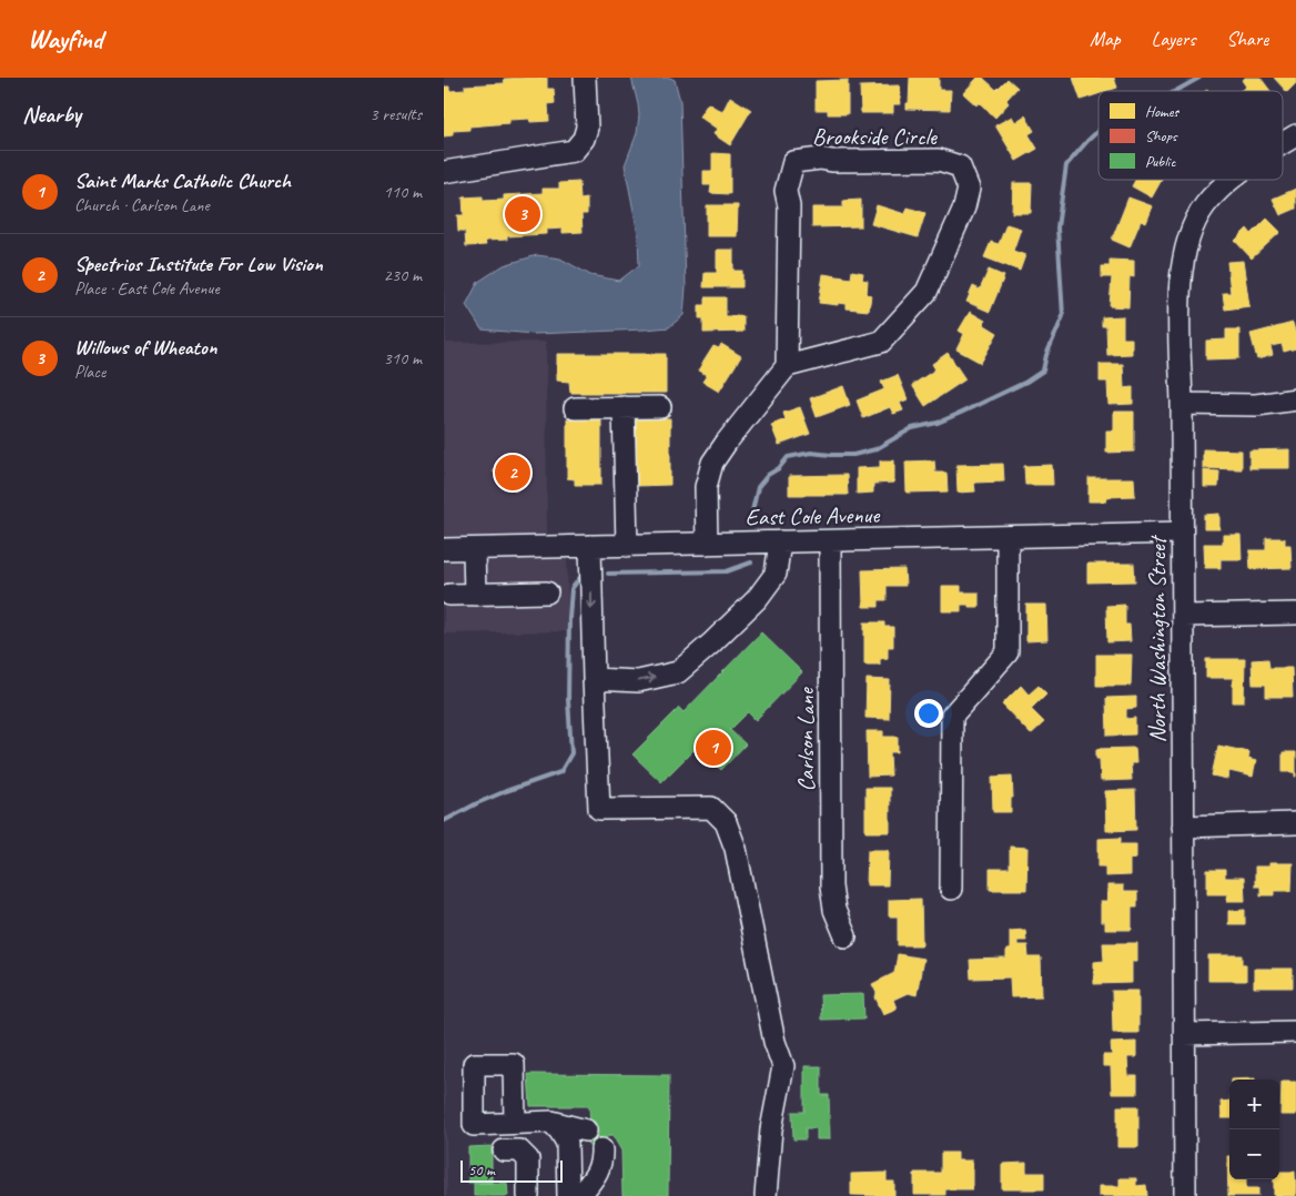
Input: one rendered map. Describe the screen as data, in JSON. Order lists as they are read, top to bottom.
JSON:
{
  "streets": {
    "street": [
      "Brookside Circle",
      "East Cole Avenue",
      "North Washington Street",
      "Carlson Lane"
    ]
  },
  "crossings": [
    ["East Cole Avenue", "North Washington Street"],
    ["East Cole Avenue", "Carlson Lane"]
  ],
  "legend": ["Homes", "Shops", "Public"],
  "scale_bar": "50 m",
  "page": {
    "header": "Wayfind",
    "nav": ["Map", "Layers", "Share"],
    "heading": ["Nearby", "3 results"],
    "list": [
      {
        "mark": "1",
        "name": "Saint Marks Catholic Church",
        "note": "Church · Carlson Lane",
        "value": "110 m"
      },
      {
        "mark": "2",
        "name": "Spectrios Institute For Low Vision",
        "note": "Place · East Cole Avenue",
        "value": "230 m"
      },
      {
        "mark": "3",
        "name": "Willows of Wheaton",
        "note": "Place",
        "value": "310 m"
      }
    ],
    "pins": ["3", "2", "1"],
    "map_buttons": ["+", "−"],
    "scale": "50 m"
  }
}
